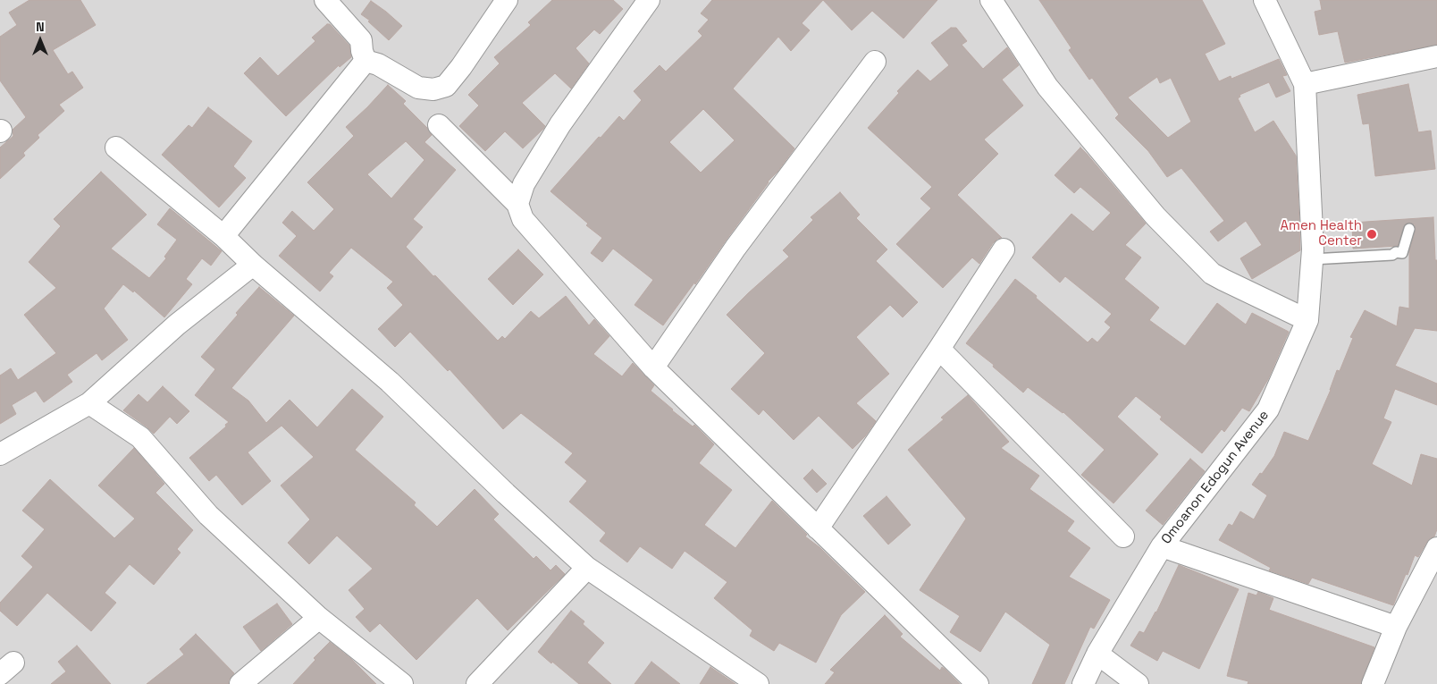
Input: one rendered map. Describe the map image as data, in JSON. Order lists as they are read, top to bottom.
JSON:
{
  "streets": {
    "street": ["Omoanon Edogun Avenue"]
  },
  "places": ["Amen Health Center"],
  "north": "top"
}
